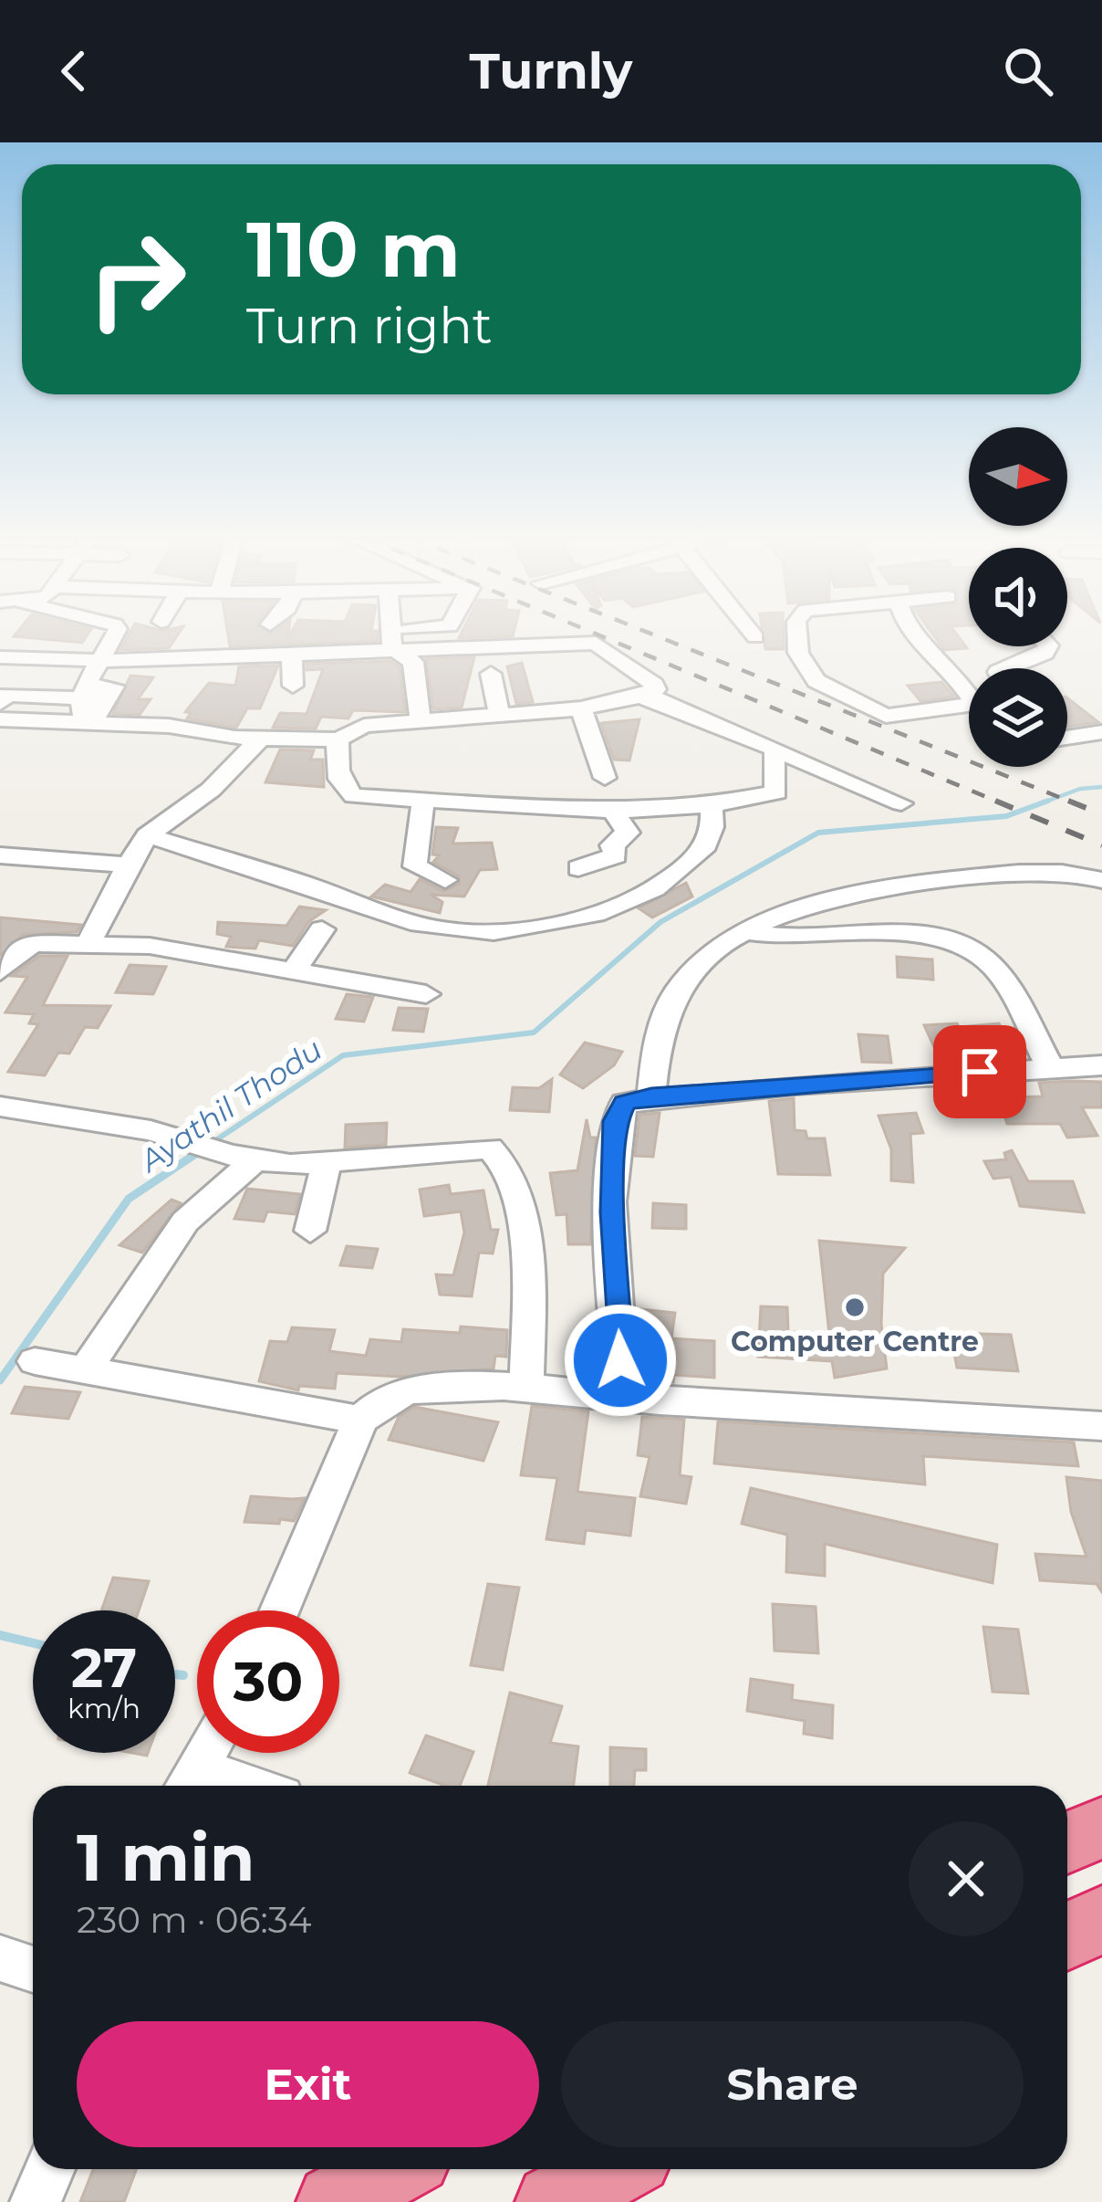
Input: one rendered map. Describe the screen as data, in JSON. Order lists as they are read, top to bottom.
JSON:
{
  "water": ["Ayathil Thodu"],
  "places": ["Computer Centre"],
  "north": "right",
  "page": {
    "header": "Turnly",
    "turn": ["110 m", "Turn right"],
    "speed": "27 km/h",
    "limit": "30",
    "heading": ["1 min", "230 m · 06:34"],
    "buttons": ["Exit", "Share"]
  }
}
